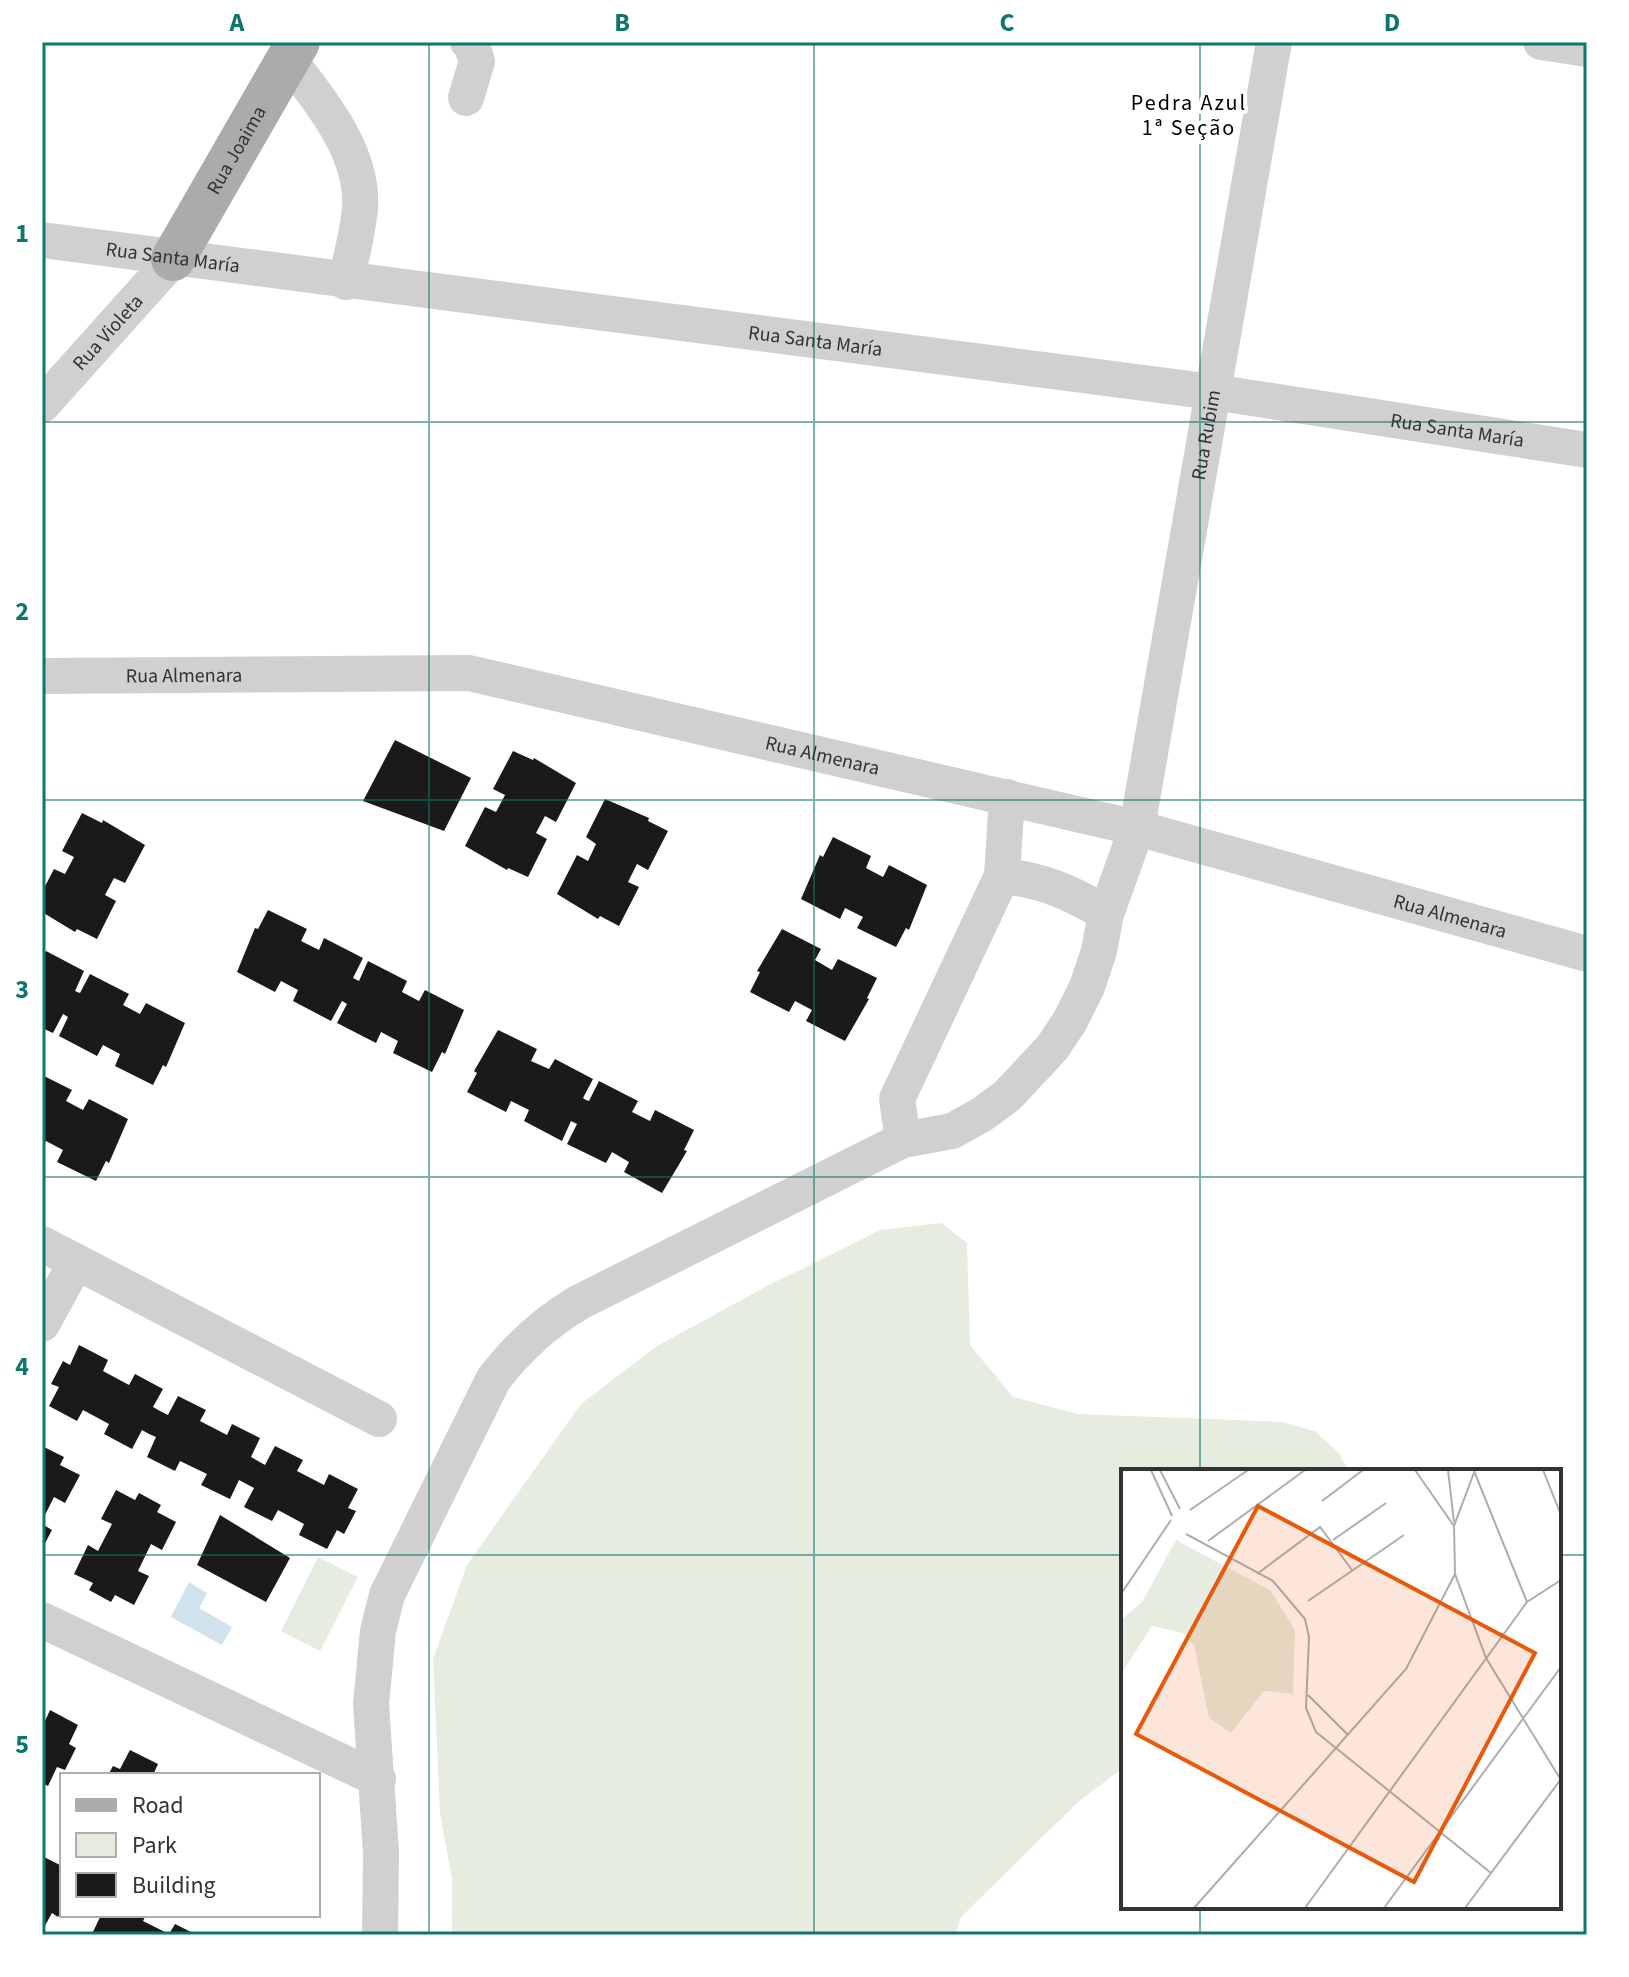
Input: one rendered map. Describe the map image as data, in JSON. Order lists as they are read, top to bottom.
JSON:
{
  "streets": {
    "main road": ["Rua Joaima"],
    "street": [
      "Rua Santa María",
      "Rua Violeta",
      "Rua Rubim",
      "Rua Almenara"
    ]
  },
  "crossings": [
    ["Rua Joaima", "Rua Santa María"],
    ["Rua Joaima", "Rua Violeta"],
    ["Rua Santa María", "Rua Violeta"],
    ["Rua Santa María", "Rua Rubim"],
    ["Rua Rubim", "Rua Almenara"]
  ],
  "districts": ["Pedra Azul 1ª Seção"],
  "legend": ["Road", "Park", "Building"],
  "grid": {
    "columns": [
      "A",
      "B",
      "C",
      "D"
    ],
    "rows": [
      "1",
      "2",
      "3",
      "4",
      "5"
    ]
  }
}
